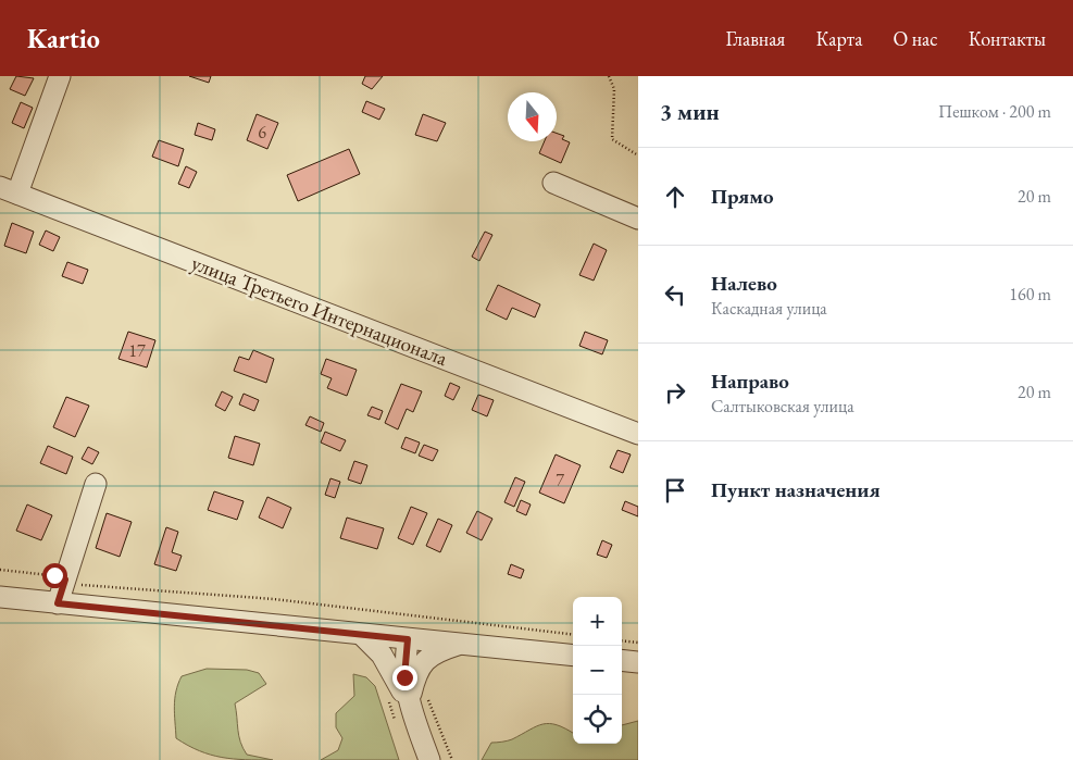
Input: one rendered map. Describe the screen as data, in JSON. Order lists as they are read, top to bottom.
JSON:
{
  "streets": {
    "street": ["улица Третьего Интернационала"]
  },
  "house_numbers": ["6", "17", "7"],
  "north": "bottom",
  "page": {
    "header": "Kartio",
    "nav": [
      "Главная",
      "Карта",
      "О нас",
      "Контакты"
    ],
    "heading": ["3 мин", "Пешком · 200 m"],
    "list": [
      ["Прямо", "20 m"],
      ["Налево", "Каскадная улица", "160 m"],
      ["Направо", "Салтыковская улица", "20 m"],
      "Пункт назначения"
    ],
    "map_buttons": ["+", "−"]
  }
}
